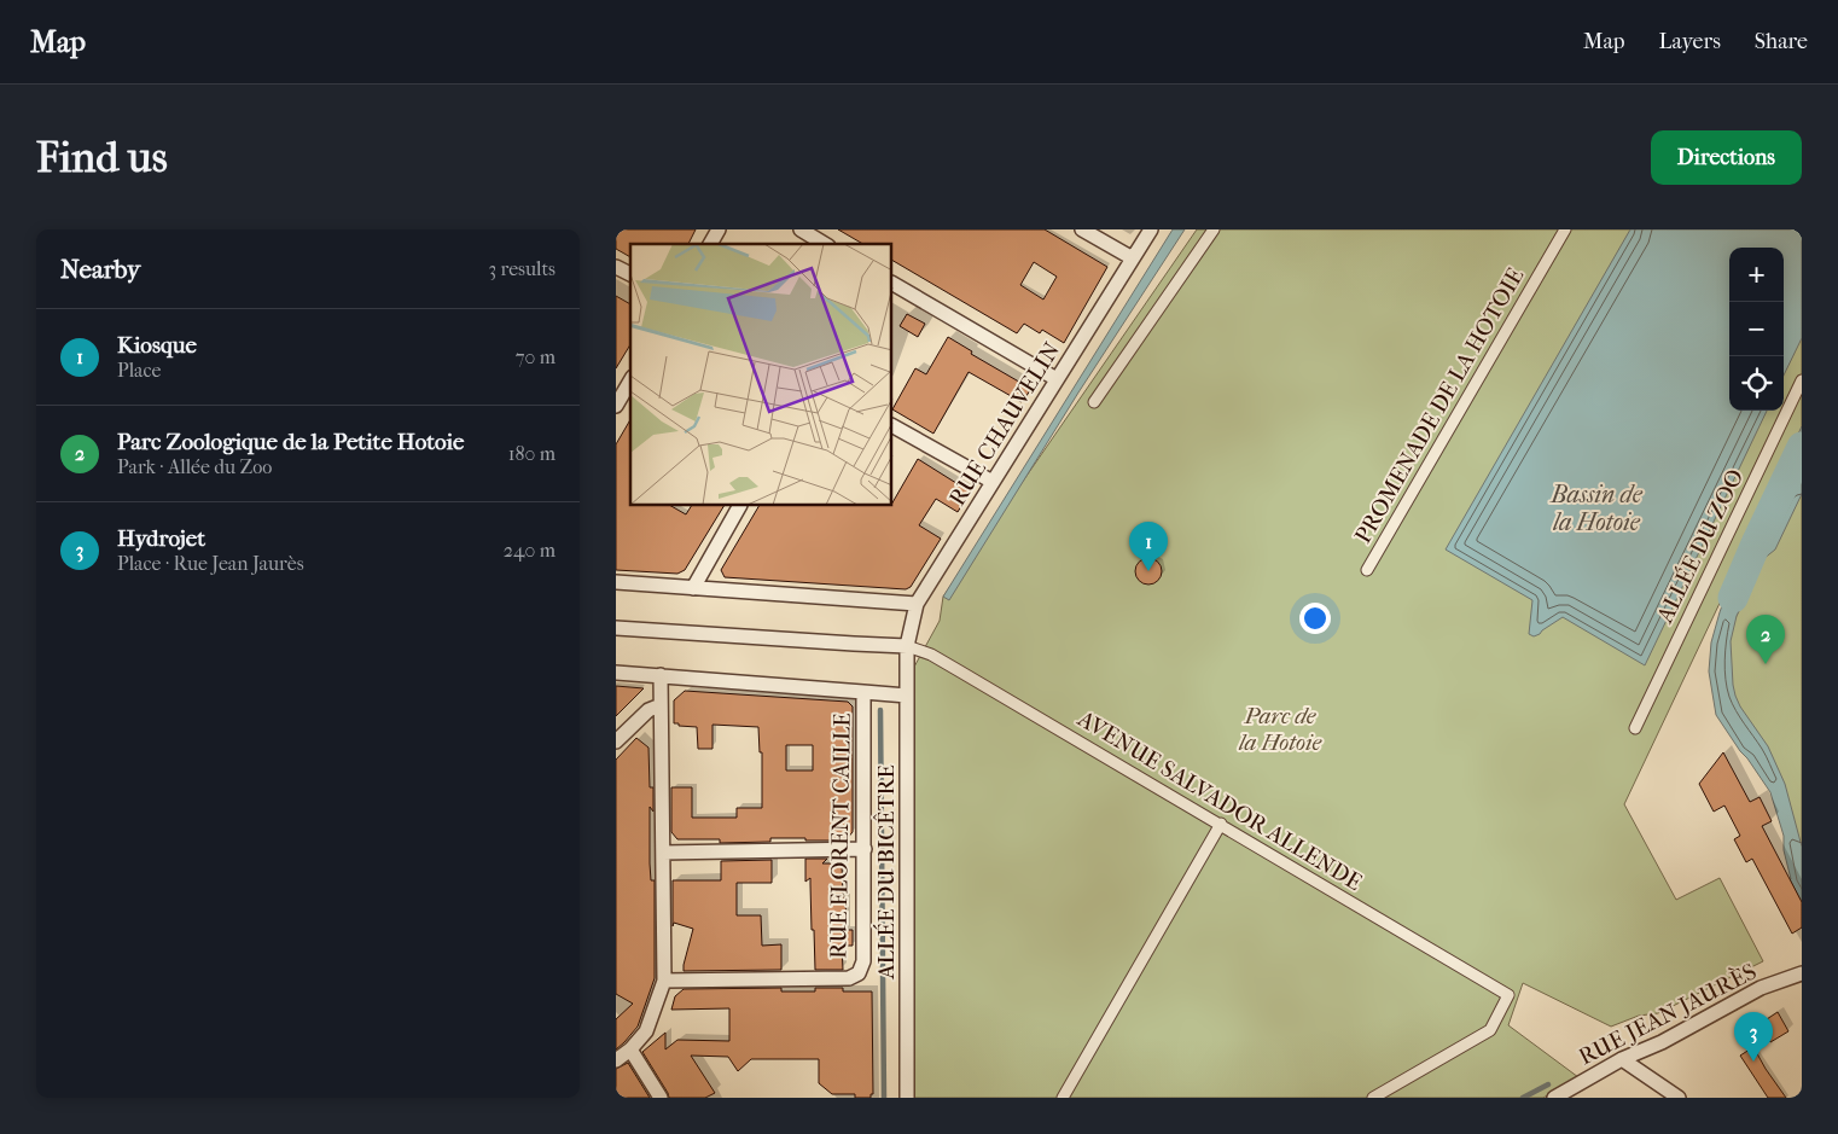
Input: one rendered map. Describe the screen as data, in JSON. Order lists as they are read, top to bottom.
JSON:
{
  "streets": {
    "street": [
      "PROMENADE DE LA HOTOIE",
      "RUE CHAUVELIN",
      "ALLÉE DU ZOO",
      "AVENUE SALVADOR ALLENDE",
      "RUE FLORENT CAILLE",
      "ALLÉE DU BICÊTRE",
      "RUE JEAN JAURÈS"
    ]
  },
  "crossings": [
    ["RUE CHAUVELIN", "AVENUE SALVADOR ALLENDE"],
    ["RUE CHAUVELIN", "ALLÉE DU BICÊTRE"],
    ["AVENUE SALVADOR ALLENDE", "ALLÉE DU BICÊTRE"],
    ["RUE FLORENT CAILLE", "ALLÉE DU BICÊTRE"]
  ],
  "water": ["Bassin de la Hotoie"],
  "parks": ["Parc de la Hotoie"],
  "page": {
    "header": "Map",
    "nav": ["Map", "Layers", "Share"],
    "buttons": "Directions",
    "title": "Find us",
    "heading": ["Nearby", "3 results"],
    "map_buttons": ["+", "−"],
    "list": [
      {
        "mark": "1",
        "name": "Kiosque",
        "note": "Place",
        "value": "70 m"
      },
      {
        "mark": "2",
        "name": "Parc Zoologique de la Petite Hotoie",
        "note": "Park · Allée du Zoo",
        "value": "180 m"
      },
      {
        "mark": "3",
        "name": "Hydrojet",
        "note": "Place · Rue Jean Jaurès",
        "value": "240 m"
      }
    ],
    "pins": ["1", "2", "3"]
  }
}
